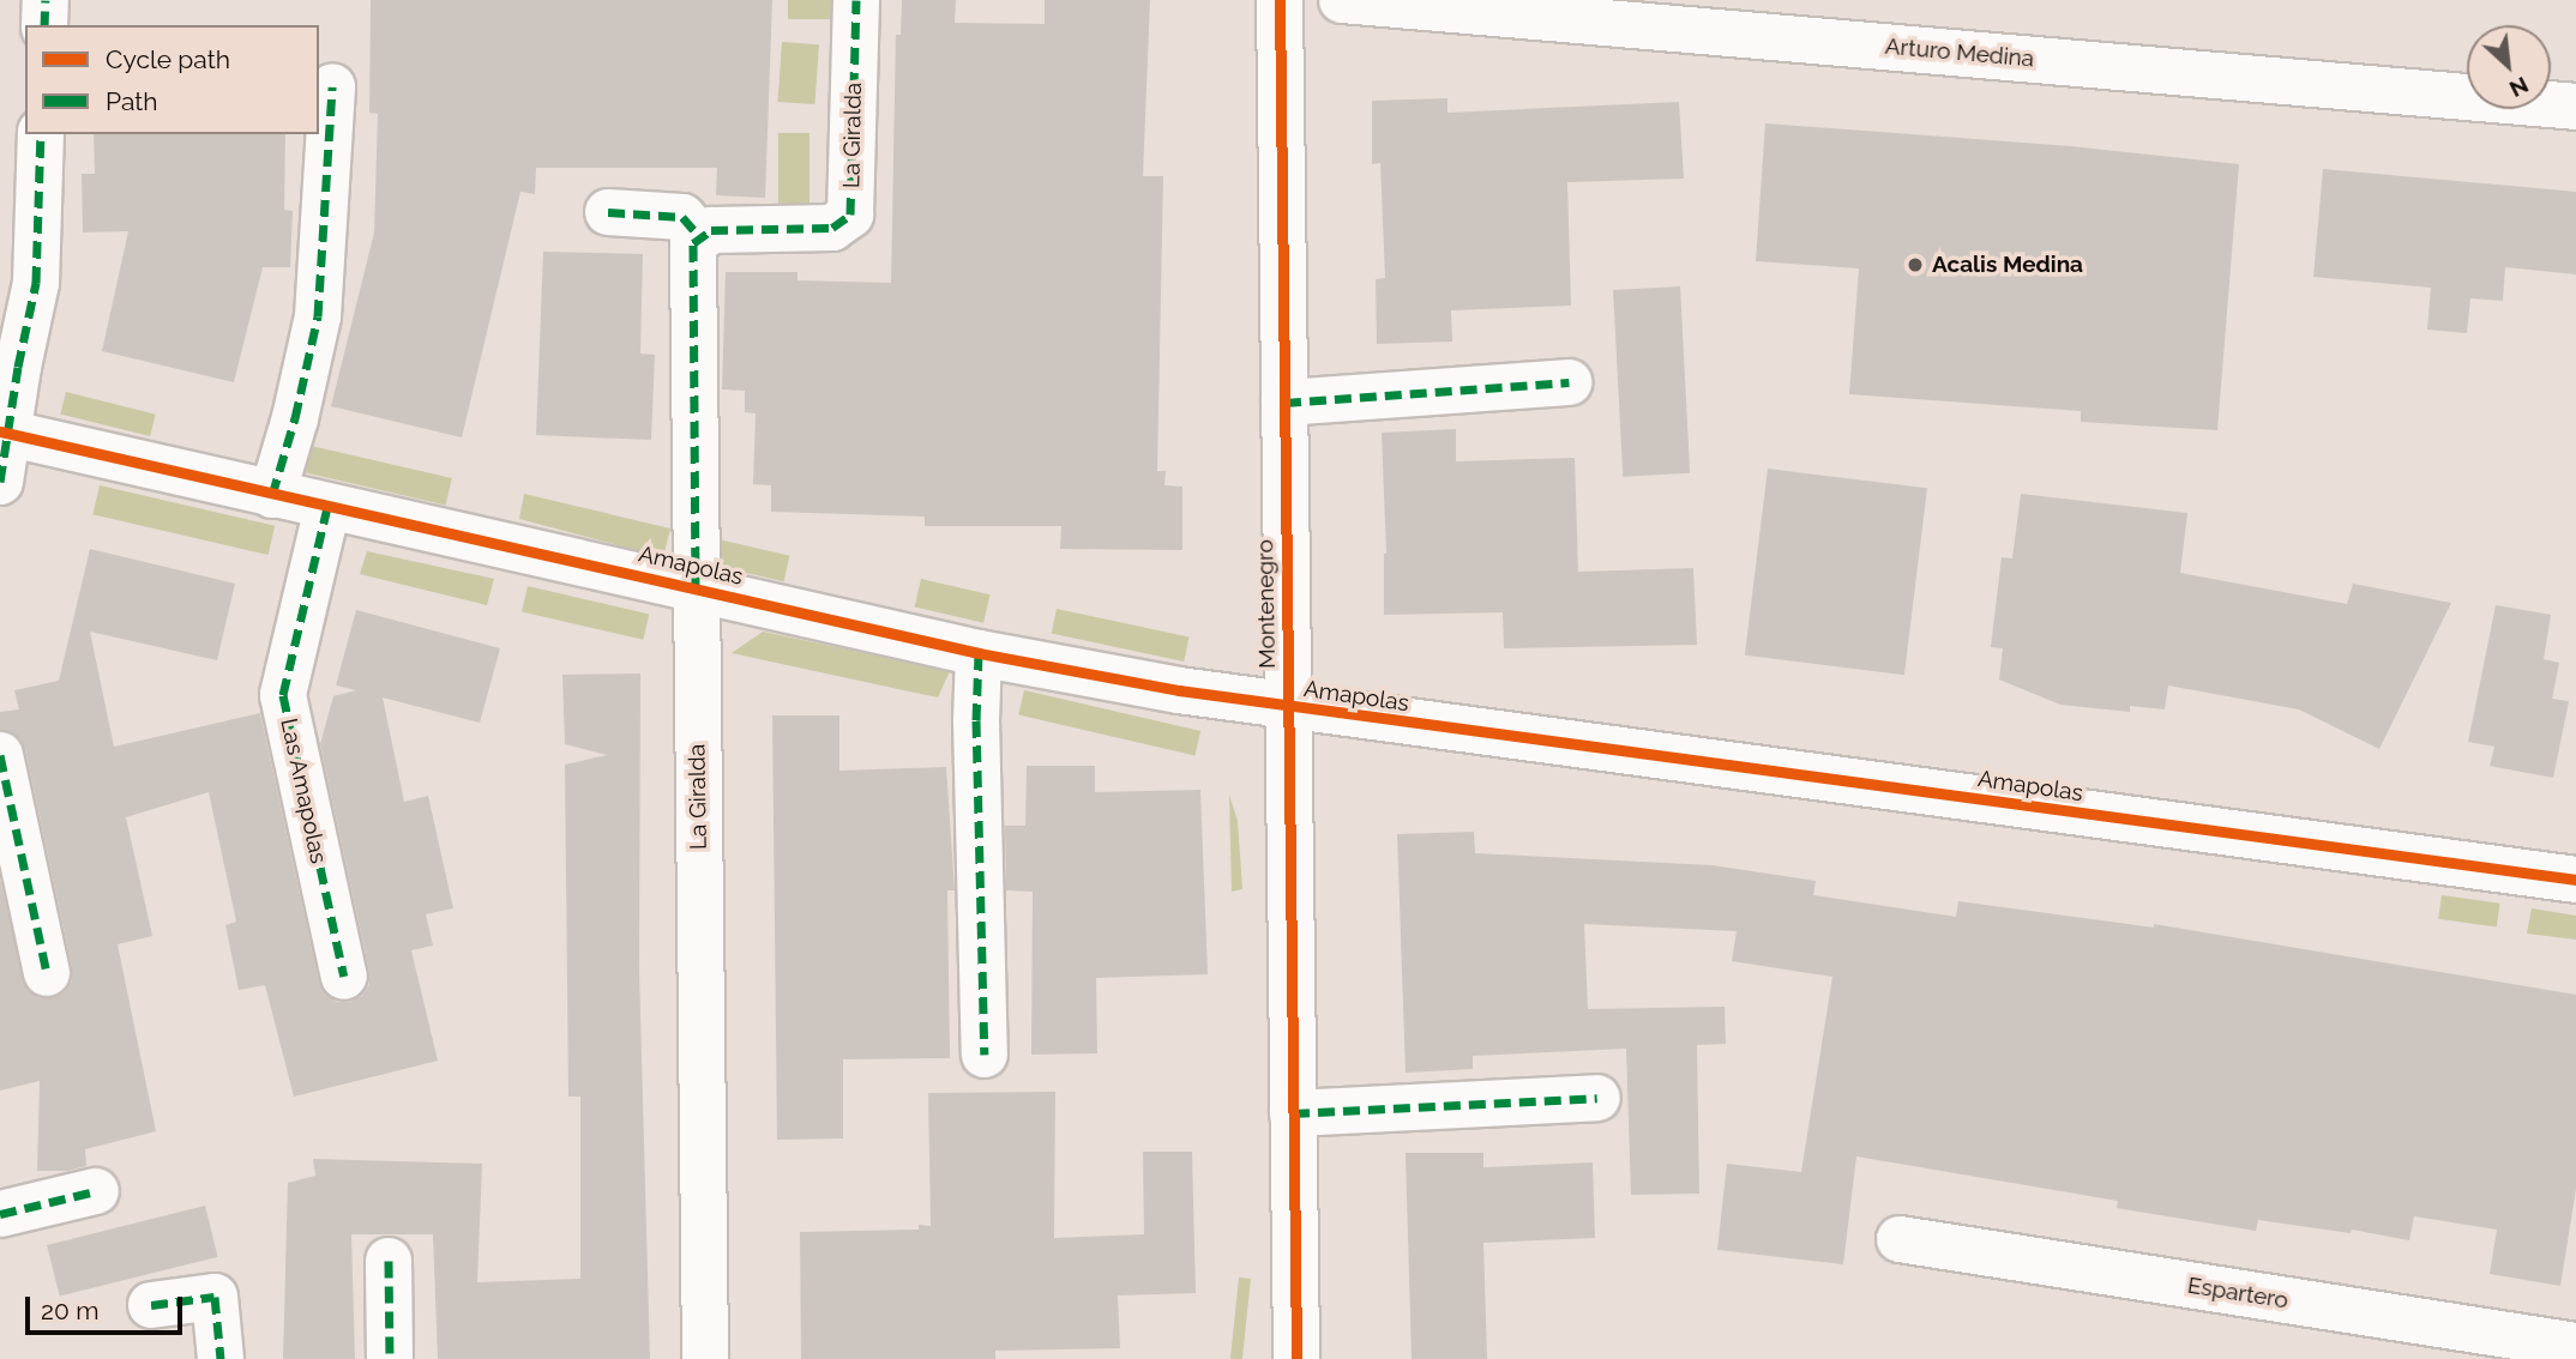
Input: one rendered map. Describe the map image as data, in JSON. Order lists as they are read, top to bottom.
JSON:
{
  "streets": {
    "street": [
      "Arturo Medina",
      "La Giralda",
      "Amapolas",
      "Montenegro",
      "Las Amapolas",
      "Espartero"
    ]
  },
  "crossings": [
    ["La Giralda", "Amapolas"],
    ["Amapolas", "Montenegro"],
    ["Amapolas", "Las Amapolas"]
  ],
  "places": ["Acalis Medina"],
  "legend": ["Cycle path", "Path"],
  "scale_bar": "20 m",
  "north": "bottom right"
}
